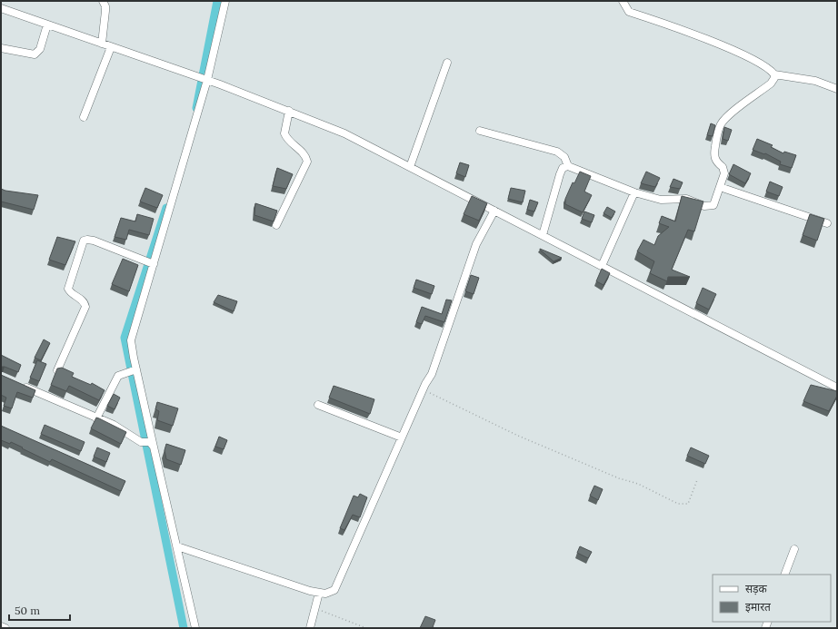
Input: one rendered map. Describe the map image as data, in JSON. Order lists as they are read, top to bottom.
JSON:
{
  "legend": ["सड़क", "इमारत"],
  "scale_bar": "50 m"
}
